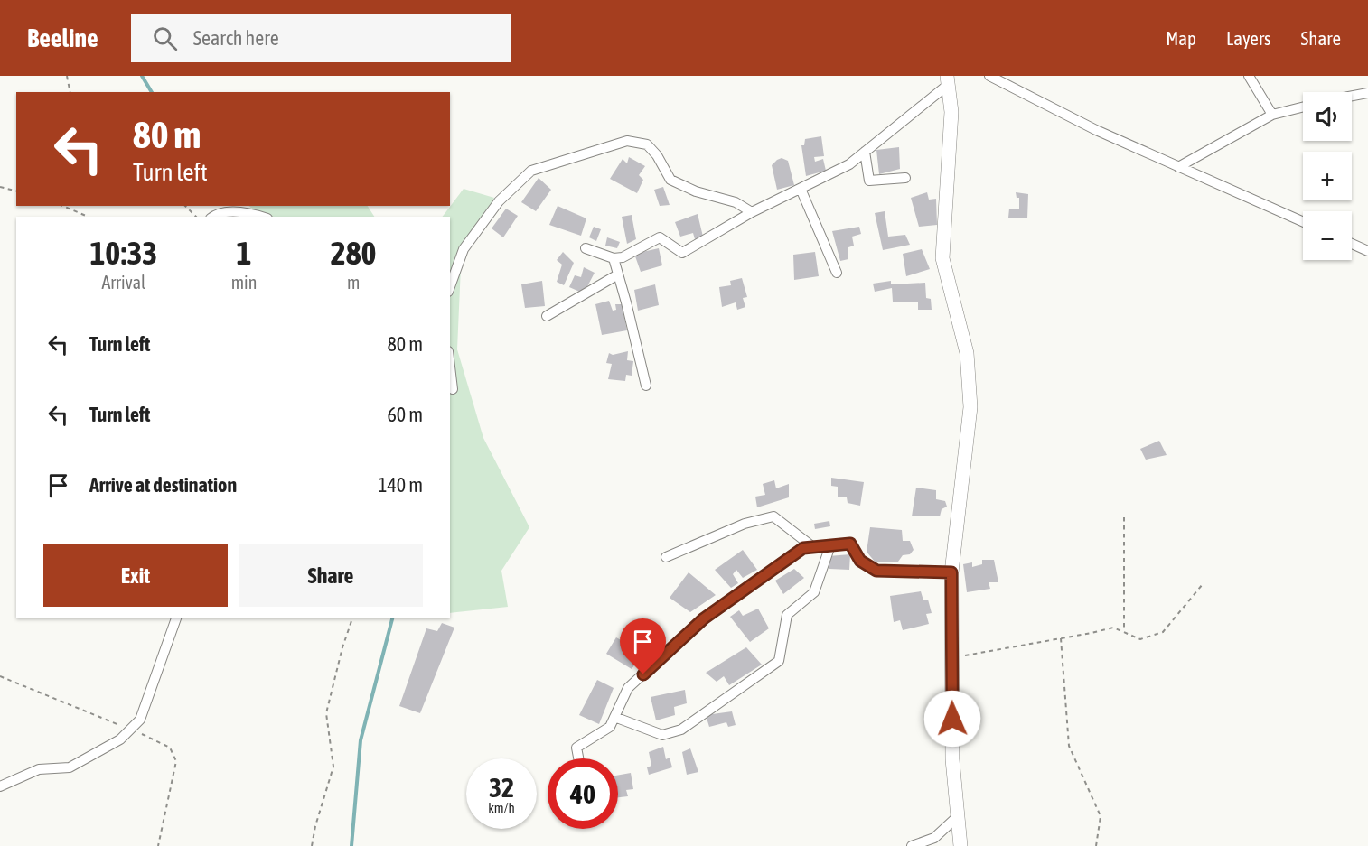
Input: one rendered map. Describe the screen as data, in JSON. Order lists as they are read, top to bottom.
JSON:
{
  "page": {
    "header": "Beeline",
    "search": "Search here",
    "nav": ["Map", "Layers", "Share"],
    "map_buttons": ["+", "−"],
    "turn": ["80 m", "Turn left"],
    "eta": [
      "10:33",
      "Arrival",
      "1",
      "min",
      "280",
      "m"
    ],
    "list": [
      {
        "name": "Turn left",
        "value": "80 m"
      },
      {
        "name": "Turn left",
        "value": "60 m"
      },
      {
        "name": "Arrive at destination",
        "value": "140 m"
      }
    ],
    "buttons": ["Exit", "Share"],
    "speed": "32 km/h",
    "limit": "40"
  }
}
